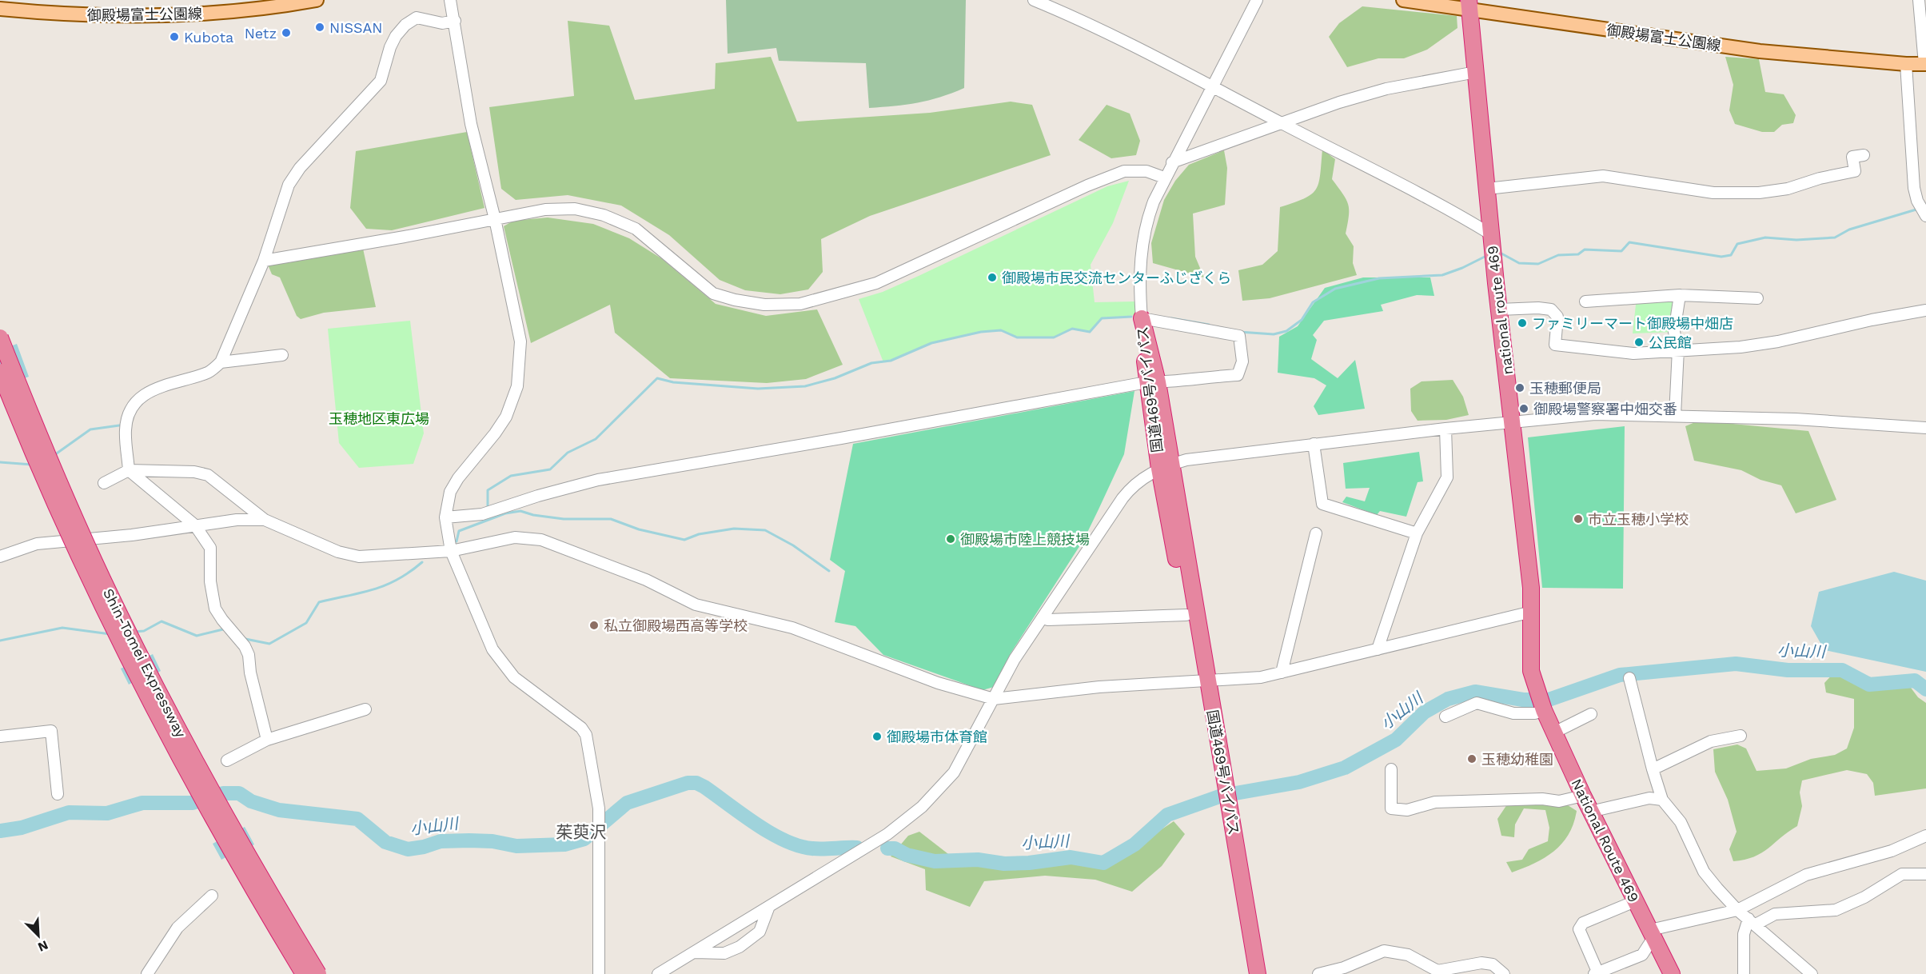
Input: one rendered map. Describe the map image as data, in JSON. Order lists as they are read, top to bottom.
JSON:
{
  "streets": {
    "highway": [
      "national route 469",
      "国道469号バイパス",
      "Shin-Tomei Expressway",
      "National Route 469"
    ],
    "main road": ["御殿場富士公園線"]
  },
  "crossings": [
    ["御殿場富士公園線", "national route 469"],
    ["national route 469", "National Route 469"]
  ],
  "districts": ["茱萸沢"],
  "water": ["小山川"],
  "parks": ["玉穂地区東広場"],
  "places": [
    "NISSAN",
    "Netz",
    "Kubota",
    "御殿場市民交流センターふじざくら",
    "ファミリーマート御殿場中畑店",
    "公民館",
    "玉穂郵便局",
    "御殿場警察署中畑交番",
    "市立玉穂小学校",
    "御殿場市陸上競技場",
    "私立御殿場西高等学校",
    "御殿場市体育館",
    "玉穂幼稚園"
  ],
  "north": "bottom right"
}
